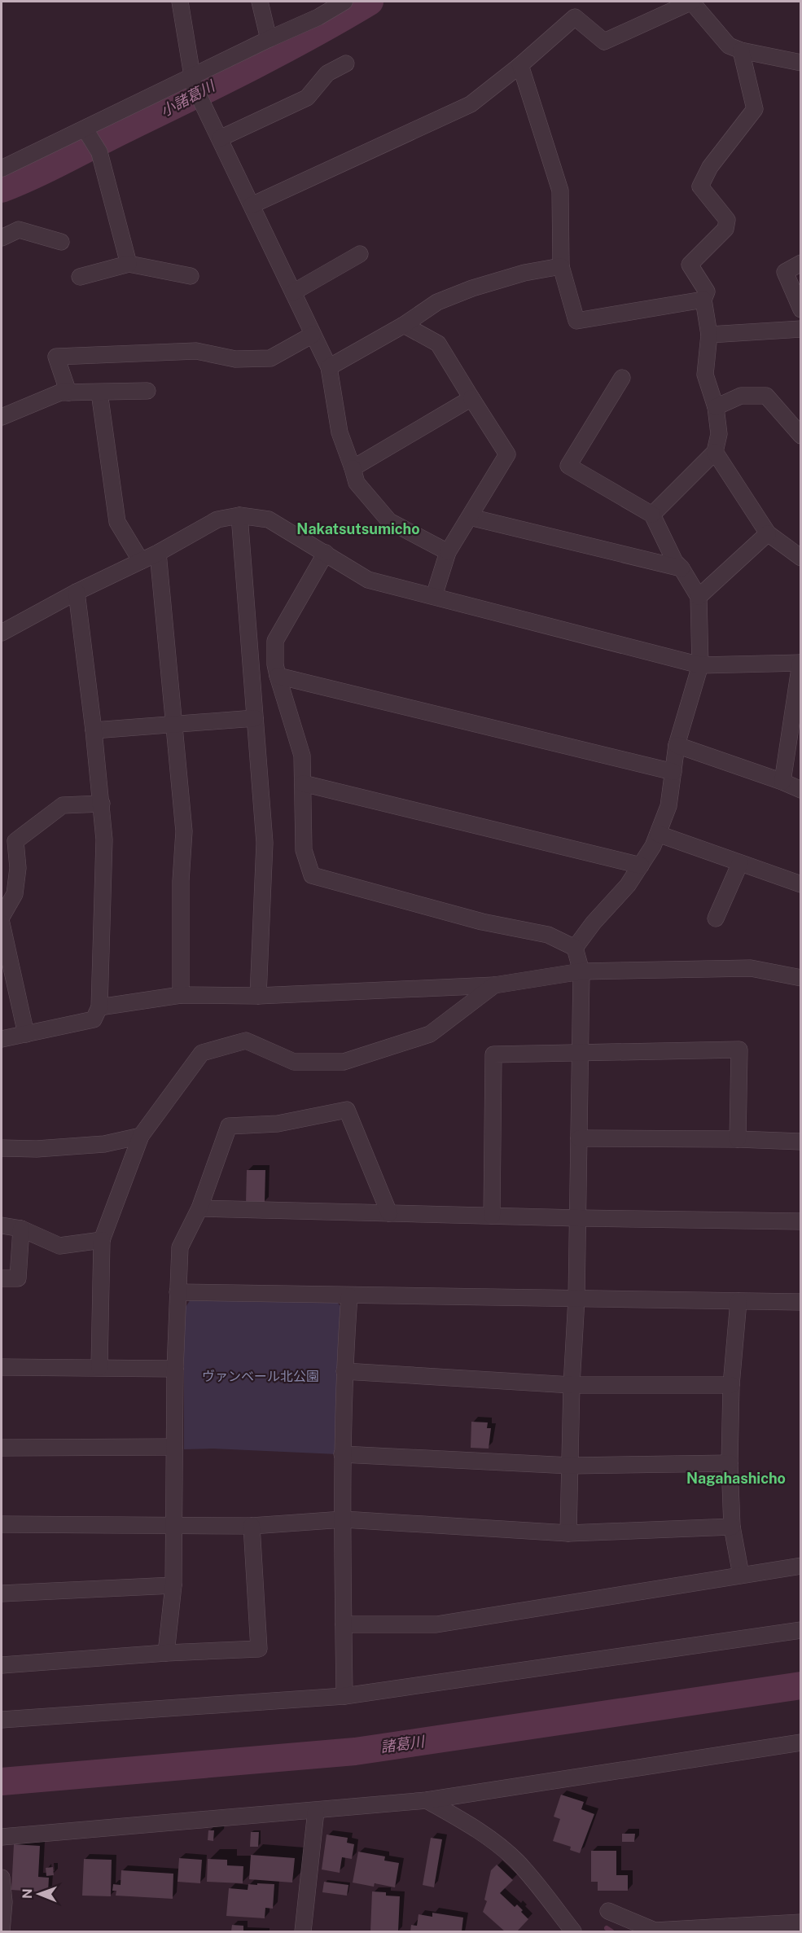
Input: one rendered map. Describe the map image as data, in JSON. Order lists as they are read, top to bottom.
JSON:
{
  "districts": ["Nakatsutsumicho", "Nagahashicho"],
  "water": ["小諸葛川", "諸葛川"],
  "parks": ["ヴァンベール北公園"],
  "north": "left"
}
